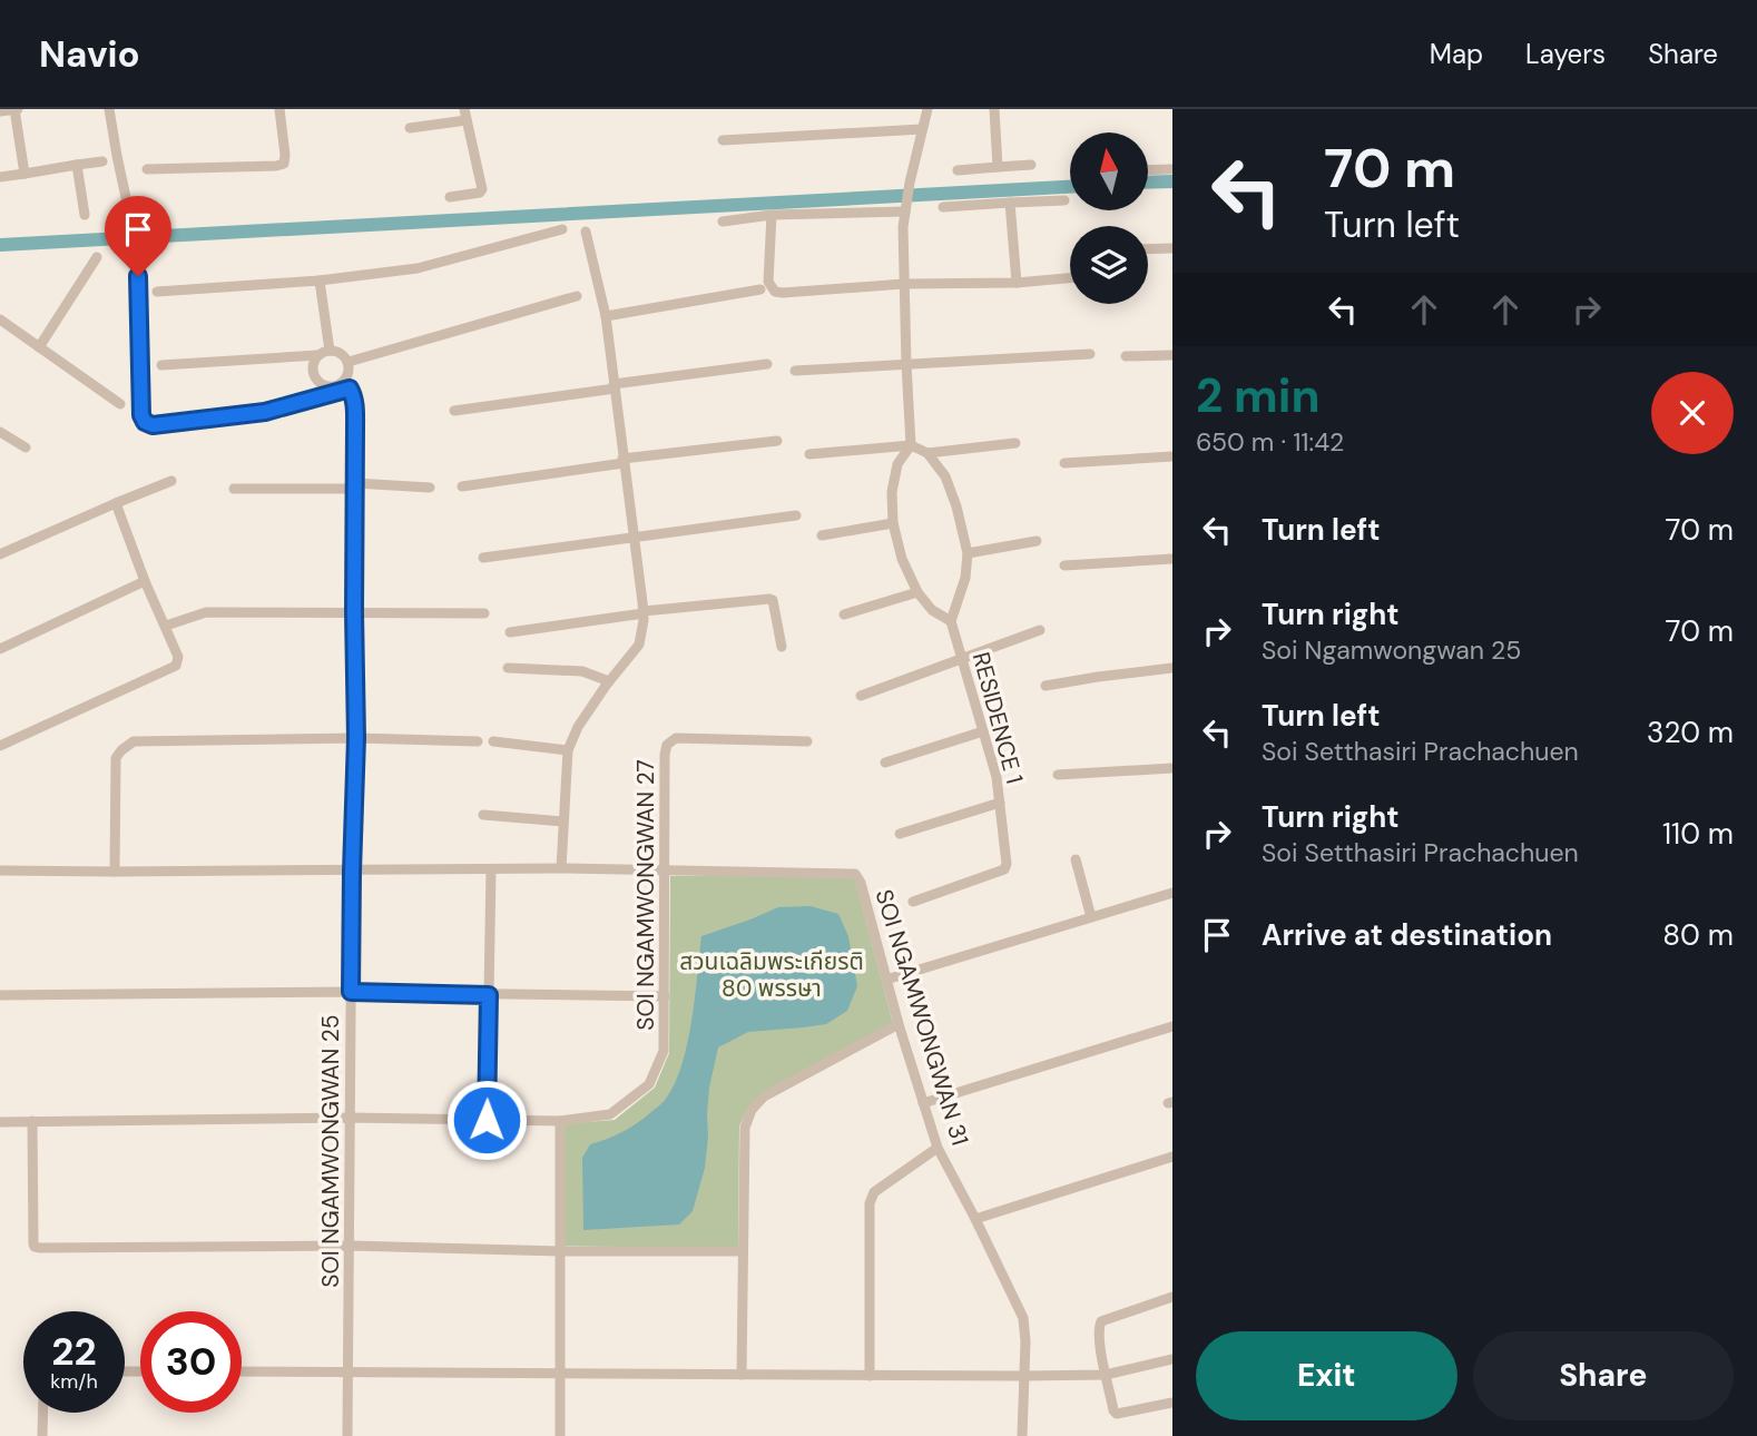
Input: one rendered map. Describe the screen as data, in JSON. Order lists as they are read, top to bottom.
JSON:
{
  "streets": {
    "street": [
      "RESIDENCE 1",
      "SOI NGAMWONGWAN 27",
      "SOI NGAMWONGWAN 31",
      "SOI NGAMWONGWAN 25"
    ]
  },
  "crossings": [
    ["SOI NGAMWONGWAN 27", "SOI NGAMWONGWAN 31"],
    ["SOI NGAMWONGWAN 27", "SOI NGAMWONGWAN 25"]
  ],
  "parks": ["สวนเฉลิมพระเกียรติ 80 พรรษา"],
  "north": "top",
  "page": {
    "header": "Navio",
    "nav": ["Map", "Layers", "Share"],
    "turn": ["70 m", "Turn left"],
    "heading": ["2 min", "650 m · 11:42"],
    "list": [
      {
        "name": "Turn left",
        "value": "70 m"
      },
      {
        "name": "Turn right",
        "note": "Soi Ngamwongwan 25",
        "value": "70 m"
      },
      {
        "name": "Turn left",
        "note": "Soi Setthasiri Prachachuen",
        "value": "320 m"
      },
      {
        "name": "Turn right",
        "note": "Soi Setthasiri Prachachuen",
        "value": "110 m"
      },
      {
        "name": "Arrive at destination",
        "value": "80 m"
      }
    ],
    "speed": "22 km/h",
    "limit": "30",
    "buttons": ["Exit", "Share"]
  }
}
